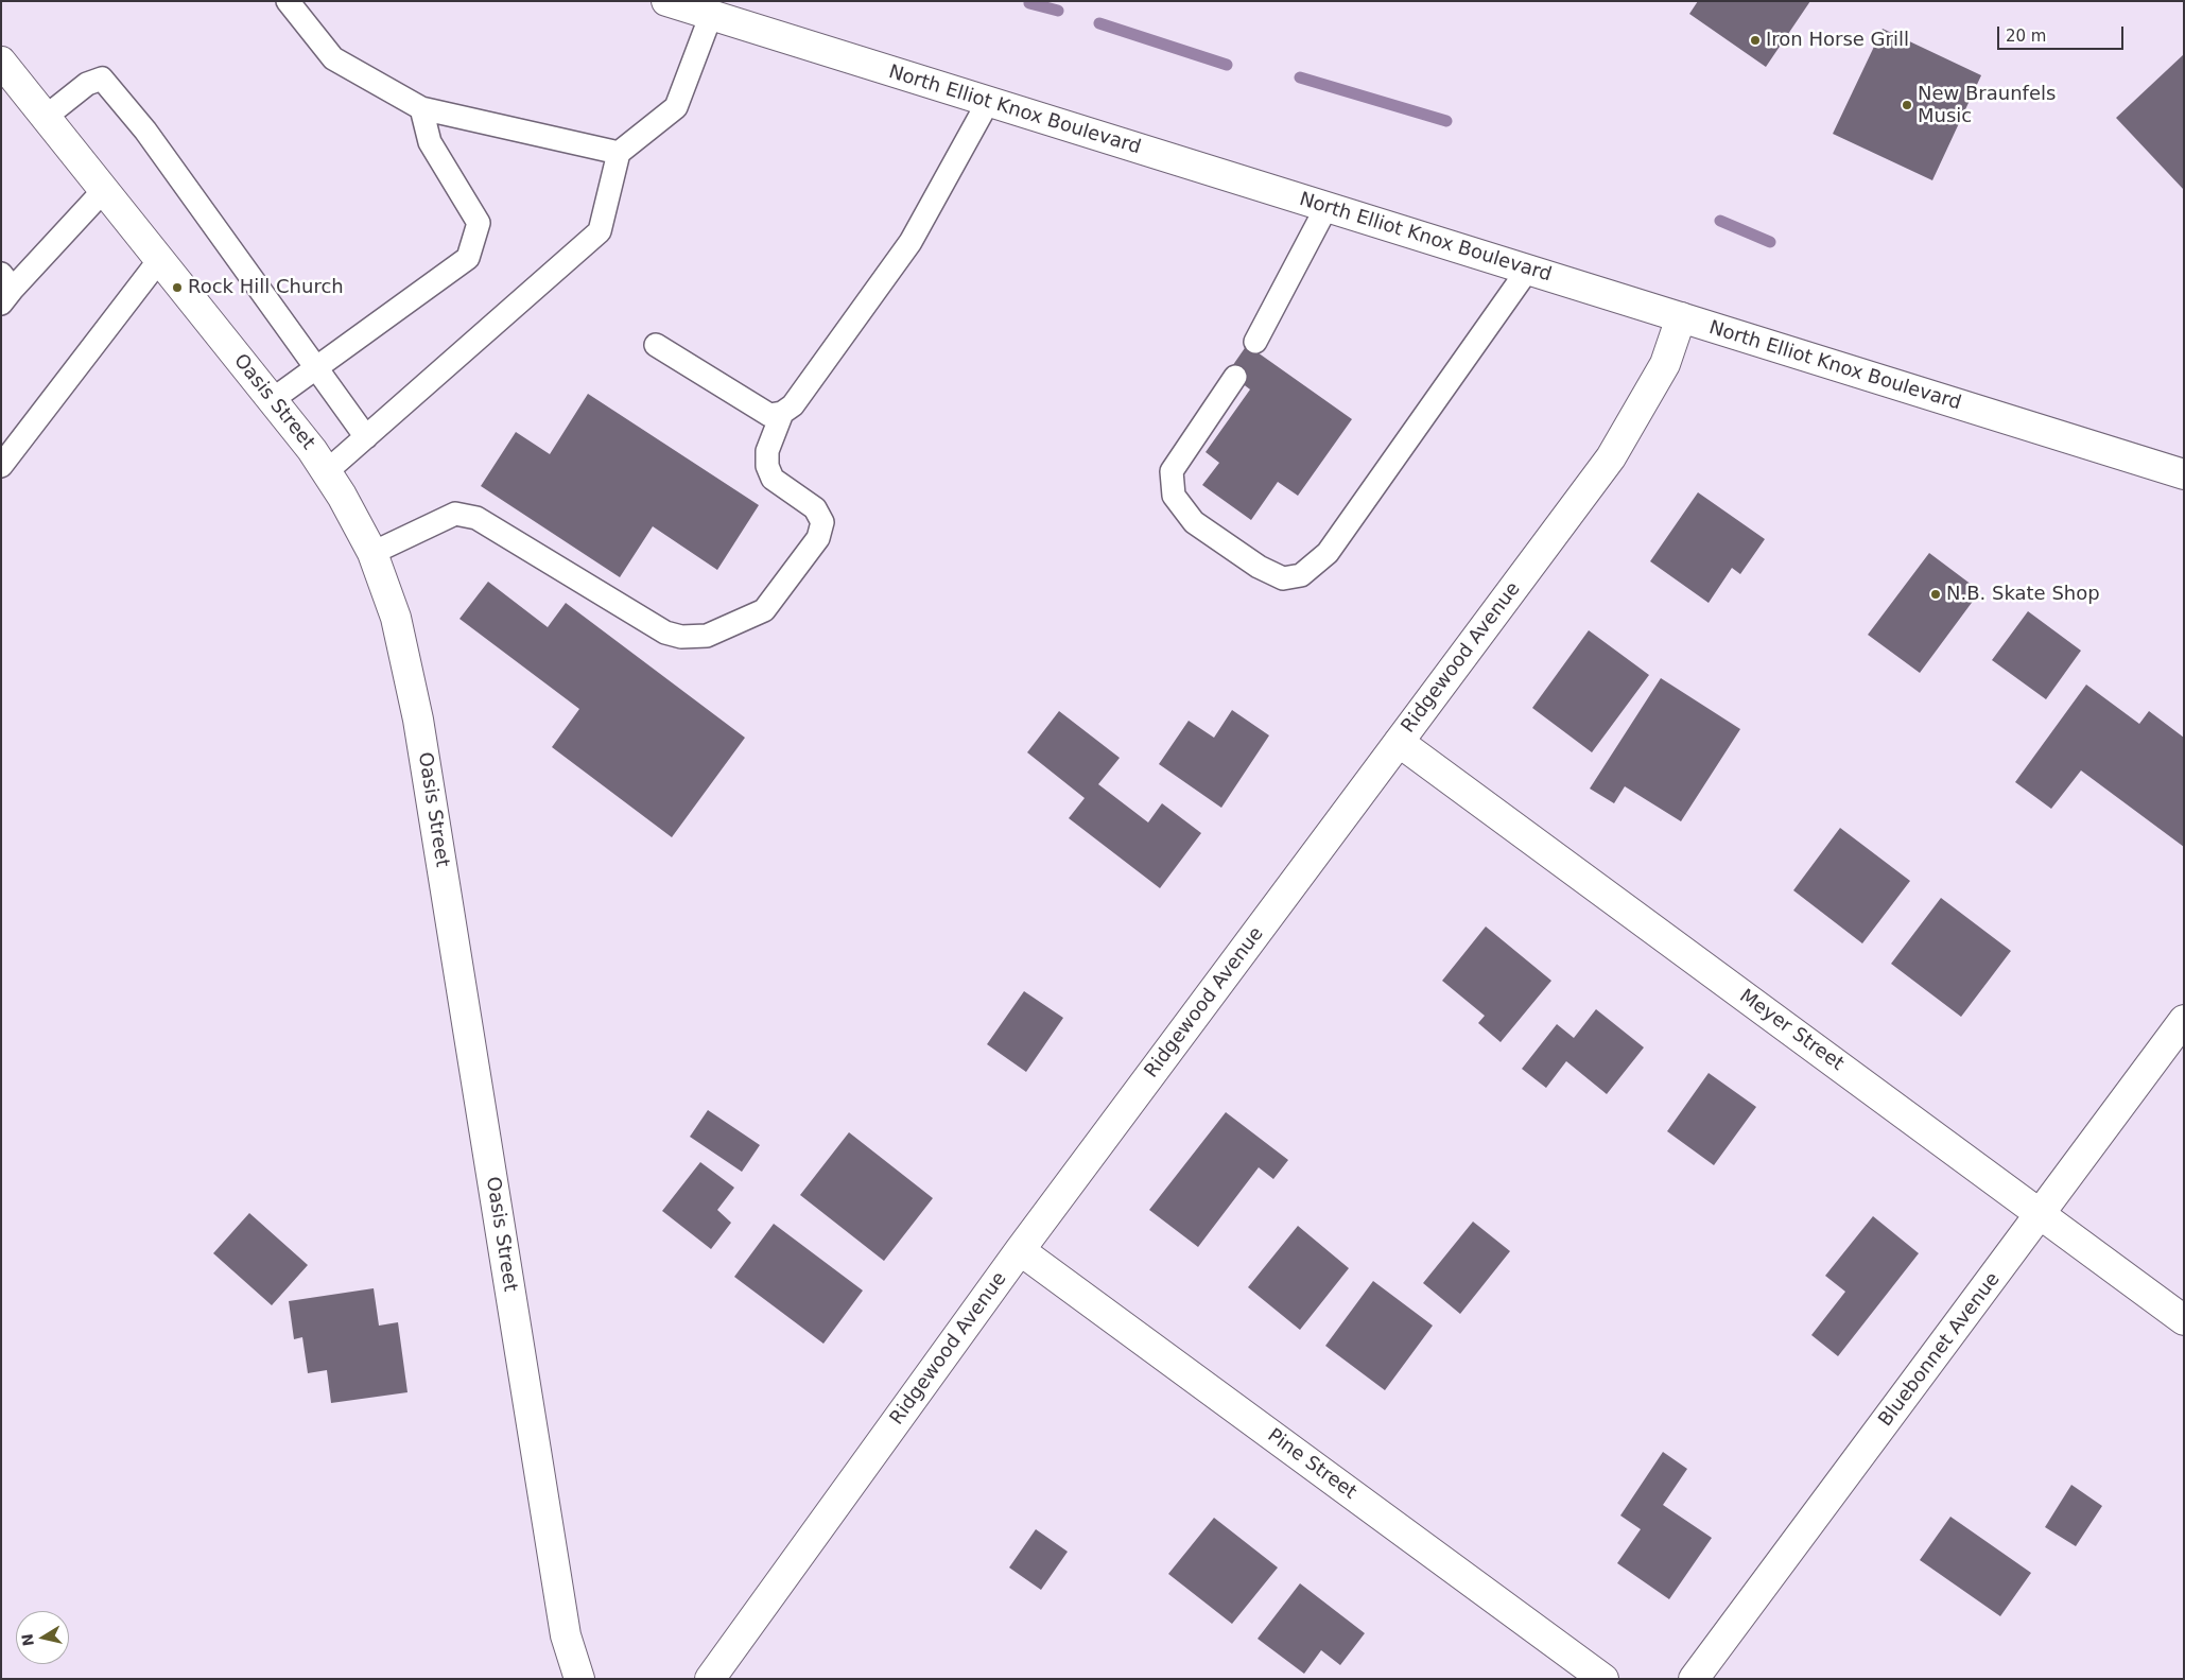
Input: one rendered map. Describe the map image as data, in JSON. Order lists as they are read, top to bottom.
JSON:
{
  "streets": {
    "street": [
      "North Elliot Knox Boulevard",
      "Oasis Street",
      "Ridgewood Avenue",
      "Meyer Street",
      "Bluebonnet Avenue",
      "Pine Street"
    ]
  },
  "crossings": [
    ["North Elliot Knox Boulevard", "Ridgewood Avenue"],
    ["Ridgewood Avenue", "Meyer Street"],
    ["Ridgewood Avenue", "Pine Street"],
    ["Meyer Street", "Bluebonnet Avenue"]
  ],
  "places": [
    "Iron Horse Grill",
    "New Braunfels Music",
    "Rock Hill Church",
    "N.B. Skate Shop"
  ],
  "scale_bar": "20 m",
  "north": "left"
}
